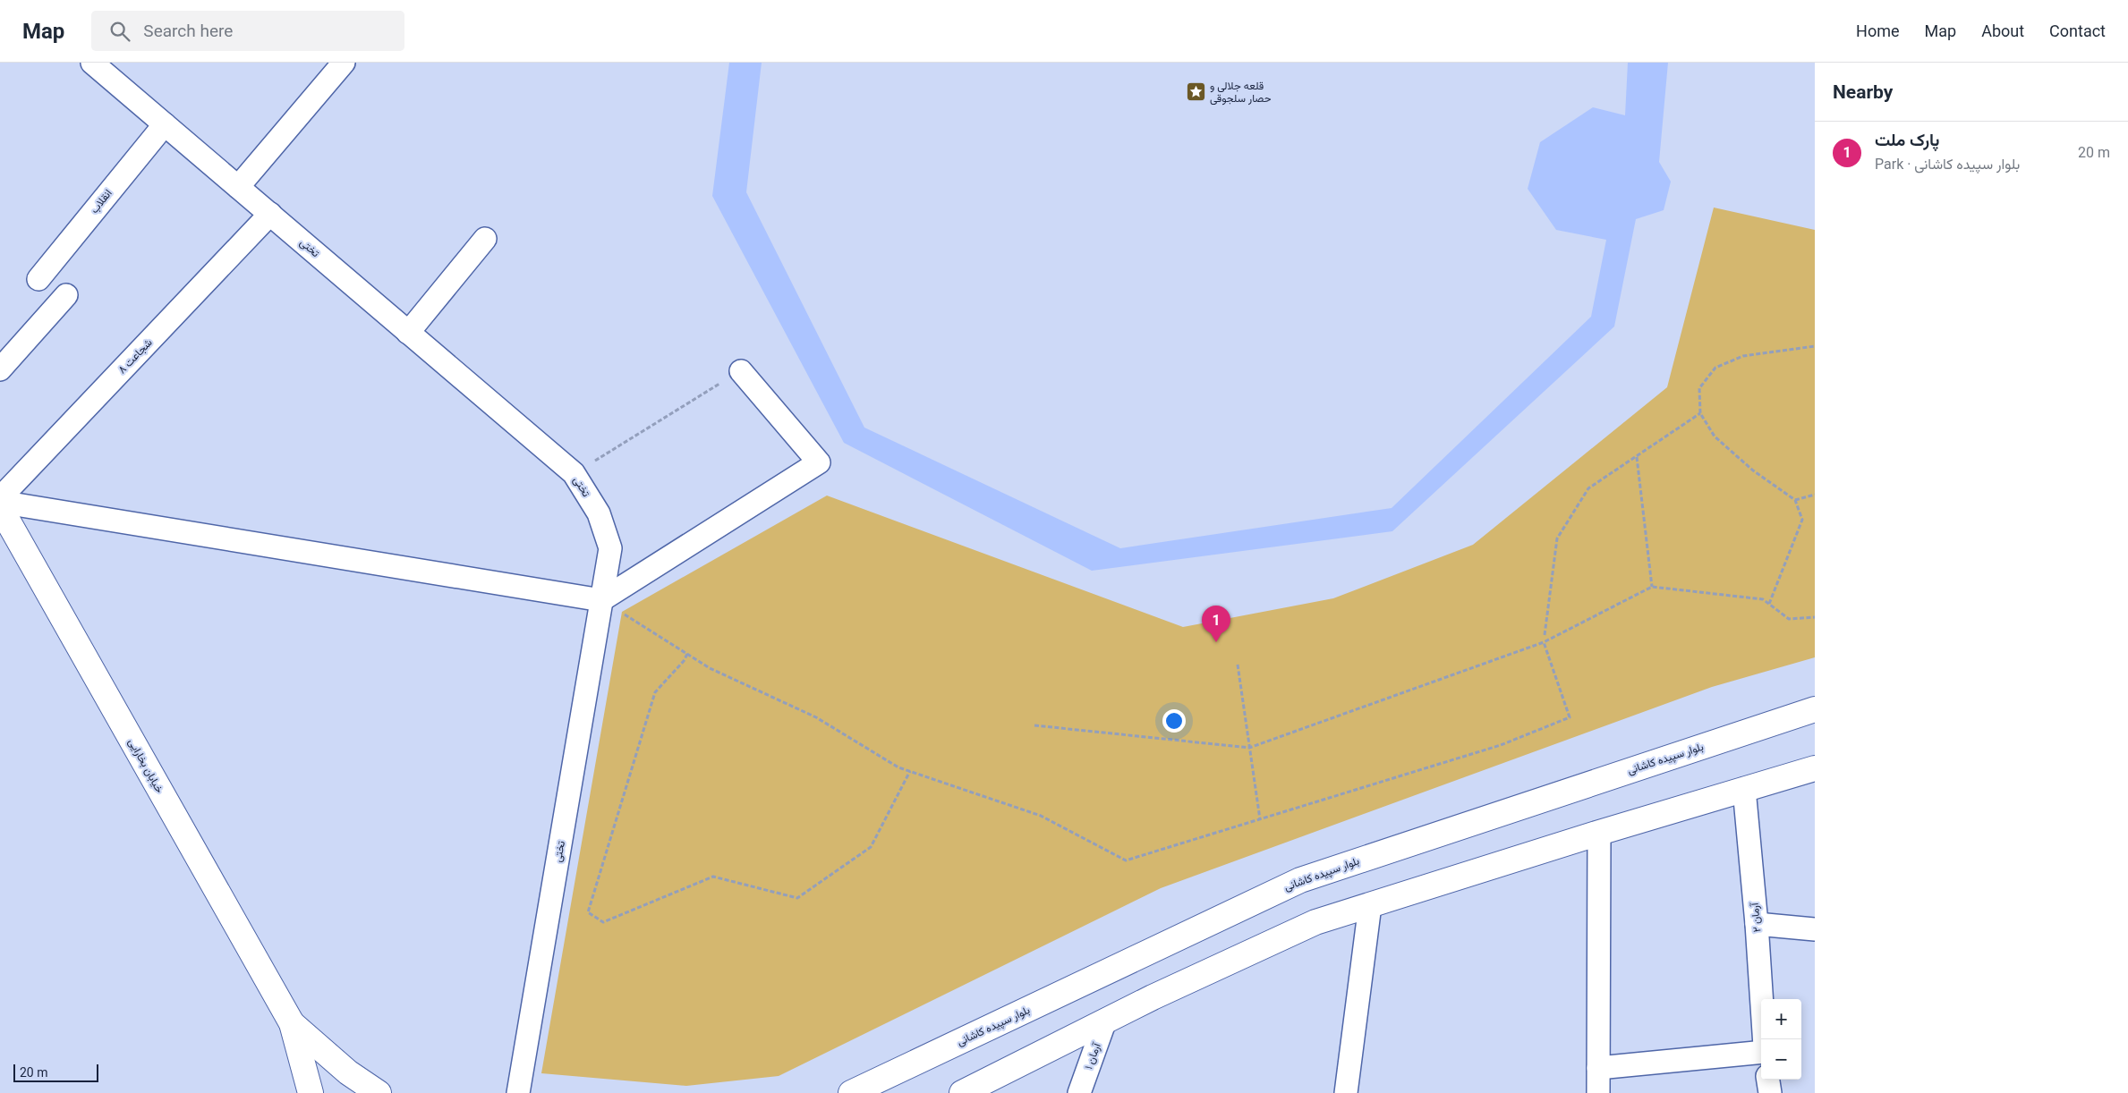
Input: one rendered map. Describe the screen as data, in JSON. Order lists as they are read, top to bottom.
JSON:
{
  "streets": {
    "main road": ["بلوار سپیده کاشانی", "خیابان بخارایی"],
    "street": [
      "انقلاب",
      "تختی",
      "شجاعت ۸",
      "آرمان ۲",
      "آرمان ۱"
    ]
  },
  "crossings": [
    ["انقلاب", "تختی"],
    ["تختی", "شجاعت ۸"]
  ],
  "places": {
    "place": ["قلعه جلالی و حصار سلجوقی"]
  },
  "scale_bar": "20 m",
  "page": {
    "header": "Map",
    "search": "Search here",
    "nav": [
      "Home",
      "Map",
      "About",
      "Contact"
    ],
    "heading": "Nearby",
    "list": [
      {
        "mark": "1",
        "name": "پارک ملت",
        "note": "Park · بلوار سپیده کاشانی",
        "value": "20 m"
      }
    ],
    "pins": "1",
    "map_buttons": ["+", "−"],
    "scale": "20 m"
  }
}
